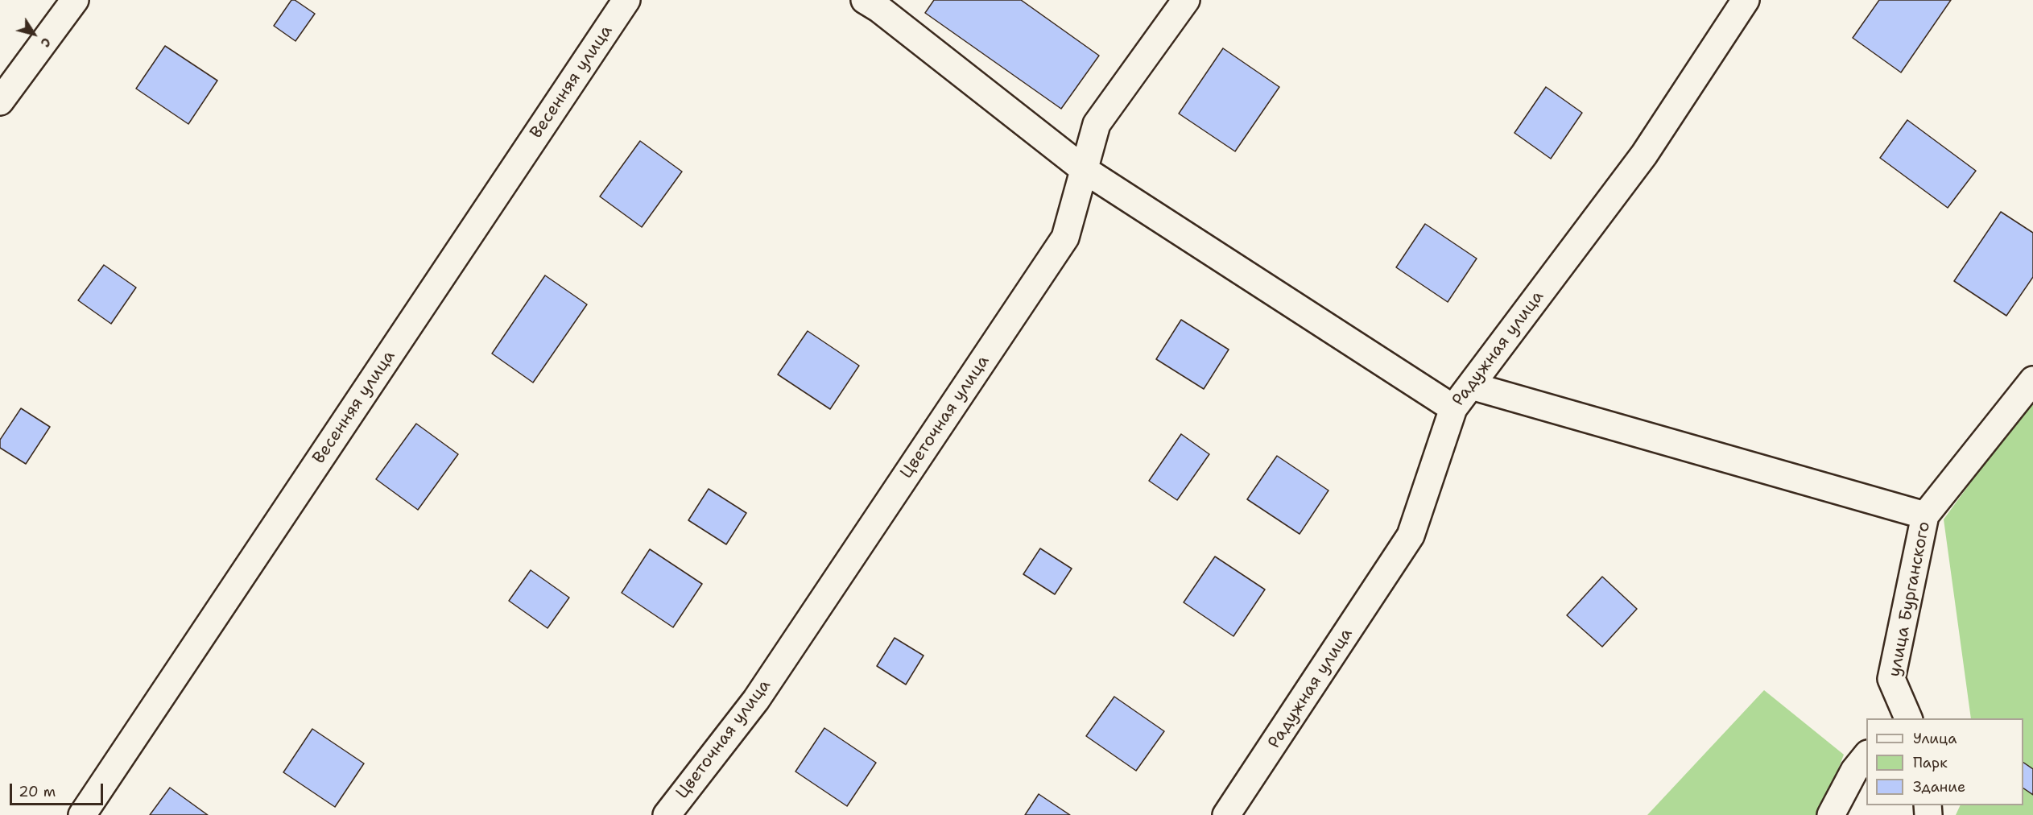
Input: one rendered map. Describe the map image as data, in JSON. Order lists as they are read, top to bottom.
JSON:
{
  "streets": {
    "street": [
      "Весенняя улица",
      "Радужная улица",
      "Цветочная улица",
      "улица Бурганского"
    ]
  },
  "legend": ["Улица", "Парк", "Здание"],
  "scale_bar": "20 m",
  "north": "bottom right"
}
